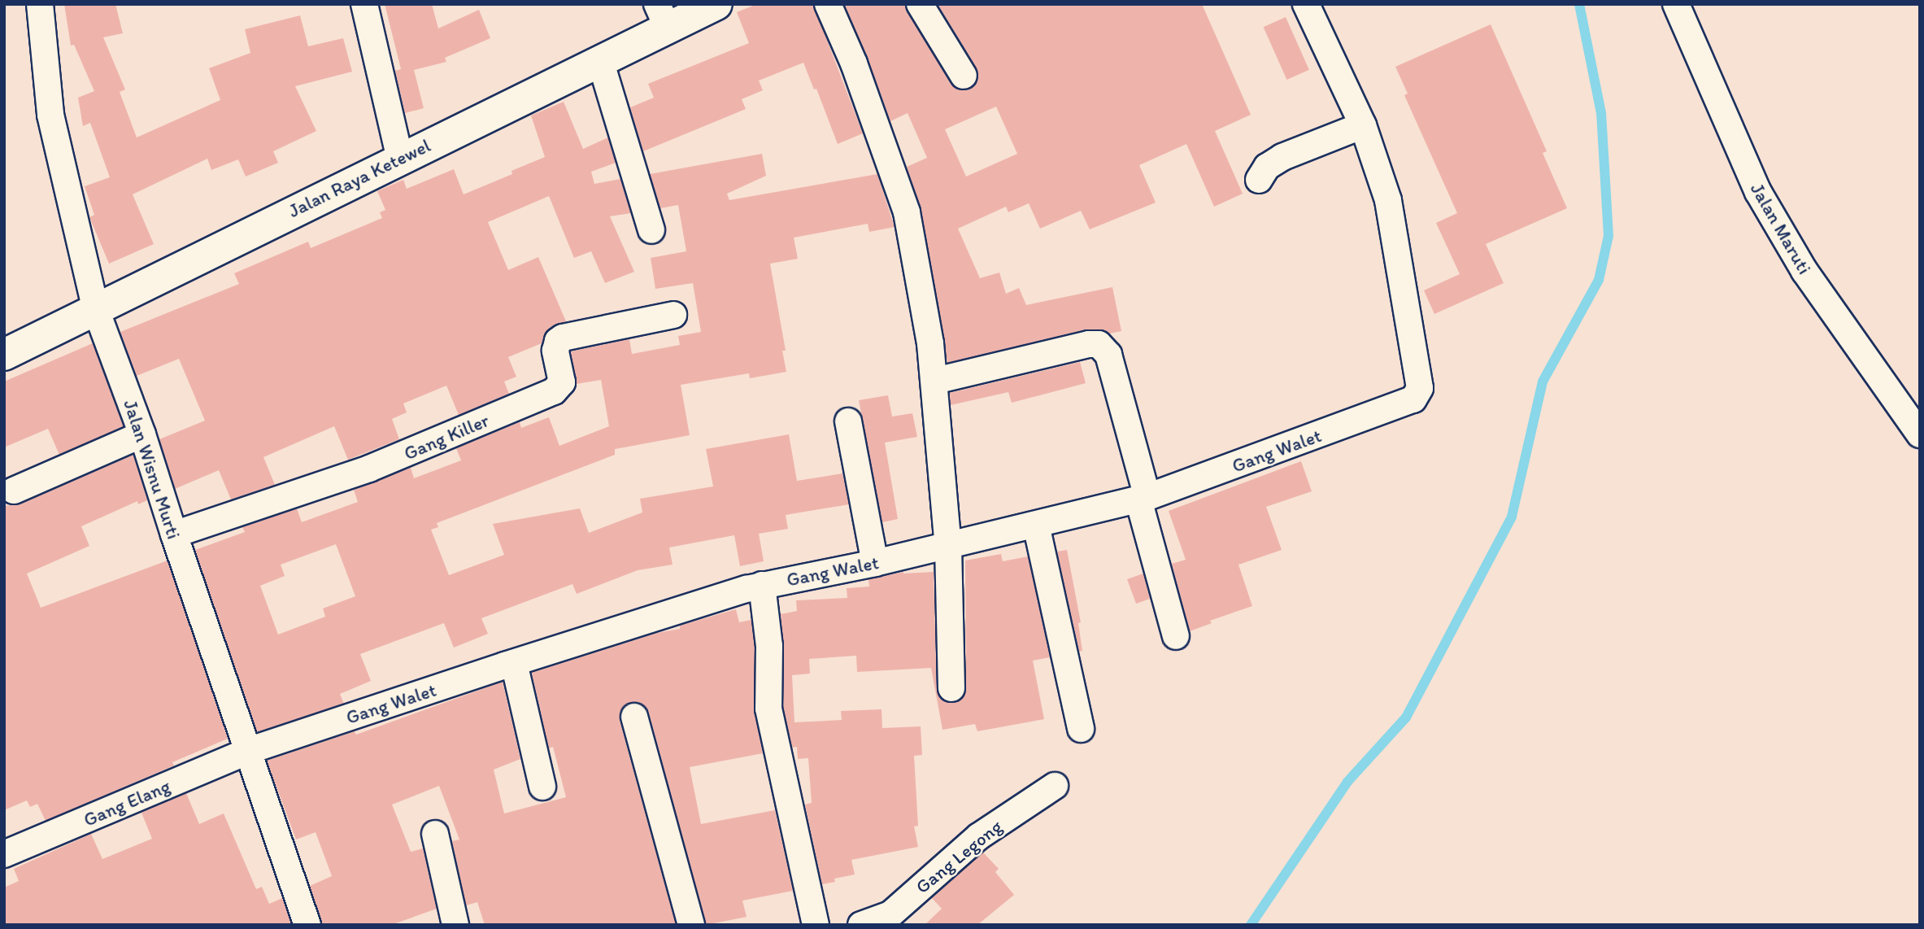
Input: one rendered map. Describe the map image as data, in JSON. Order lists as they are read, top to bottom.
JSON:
{
  "streets": {
    "main road": ["Jalan Raya Ketewel"],
    "street": [
      "Jalan Maruti",
      "Gang Killer",
      "Gang Walet",
      "Jalan Wisnu Murti",
      "Gang Elang",
      "Gang Legong"
    ]
  },
  "crossings": [
    ["Jalan Raya Ketewel", "Jalan Wisnu Murti"],
    ["Gang Killer", "Jalan Wisnu Murti"],
    ["Gang Walet", "Jalan Wisnu Murti"],
    ["Gang Walet", "Gang Elang"],
    ["Jalan Wisnu Murti", "Gang Elang"]
  ]
}
